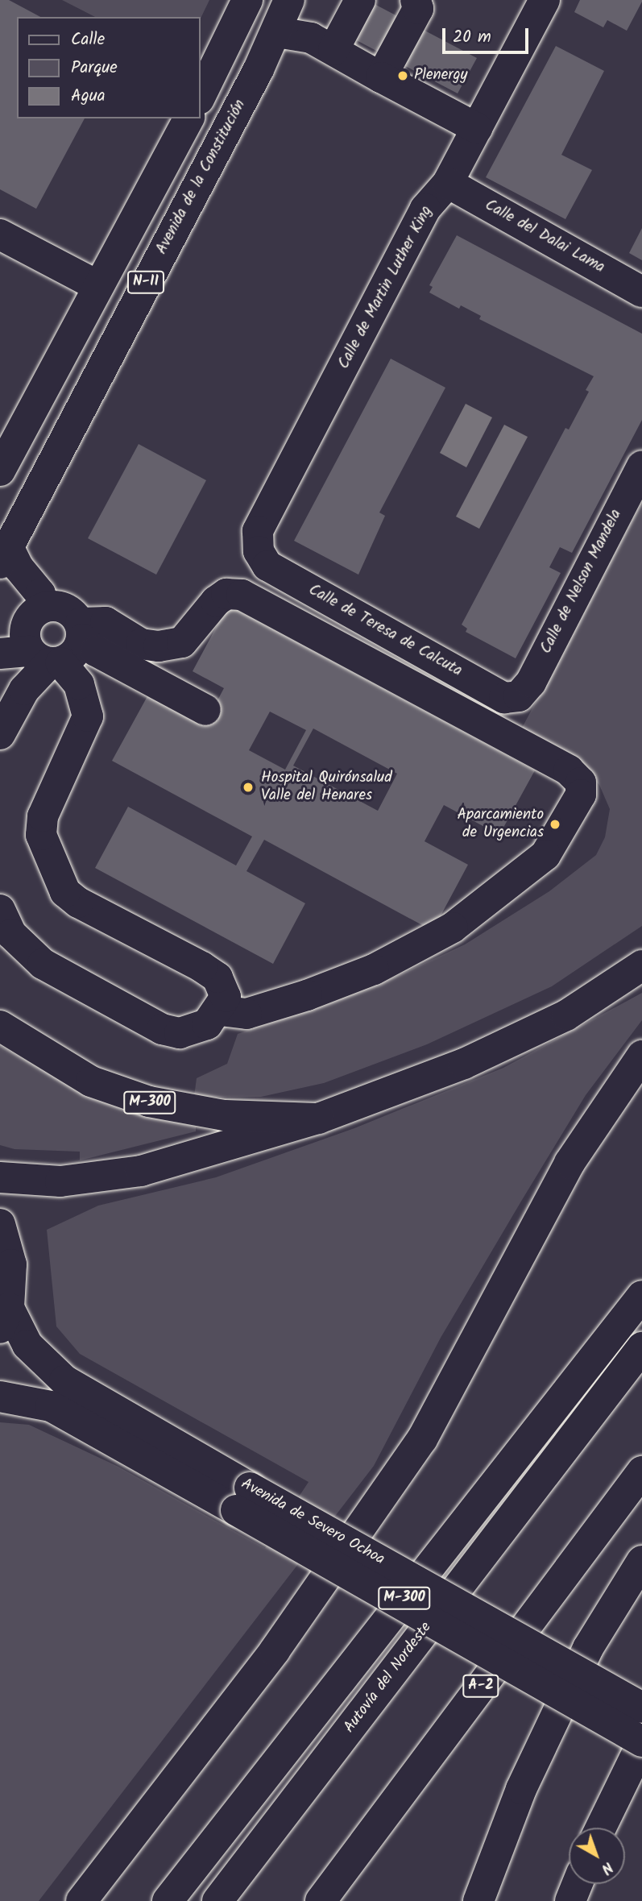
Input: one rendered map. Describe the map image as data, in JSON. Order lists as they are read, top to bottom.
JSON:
{
  "streets": {
    "main road": [
      "Avenida de la Constitución",
      "Calle del Dalai Lama",
      "N-II",
      "Calle de Martin Luther King",
      "Calle de Nelson Mandela",
      "Calle de Teresa de Calcuta",
      "M-300",
      "Avenida de Severo Ochoa",
      "Autovía del Nordeste",
      "A-2"
    ]
  },
  "crossings": [
    ["Calle del Dalai Lama", "Calle de Martin Luther King"],
    ["Calle de Martin Luther King", "Calle de Teresa de Calcuta"],
    ["Calle de Nelson Mandela", "Calle de Teresa de Calcuta"]
  ],
  "places": ["Plenergy", "Hospital Quirónsalud Valle del Henares", "Aparcamiento de Urgencias"],
  "legend": ["Calle", "Parque", "Agua"],
  "scale_bar": "20 m",
  "north": "bottom right"
}
